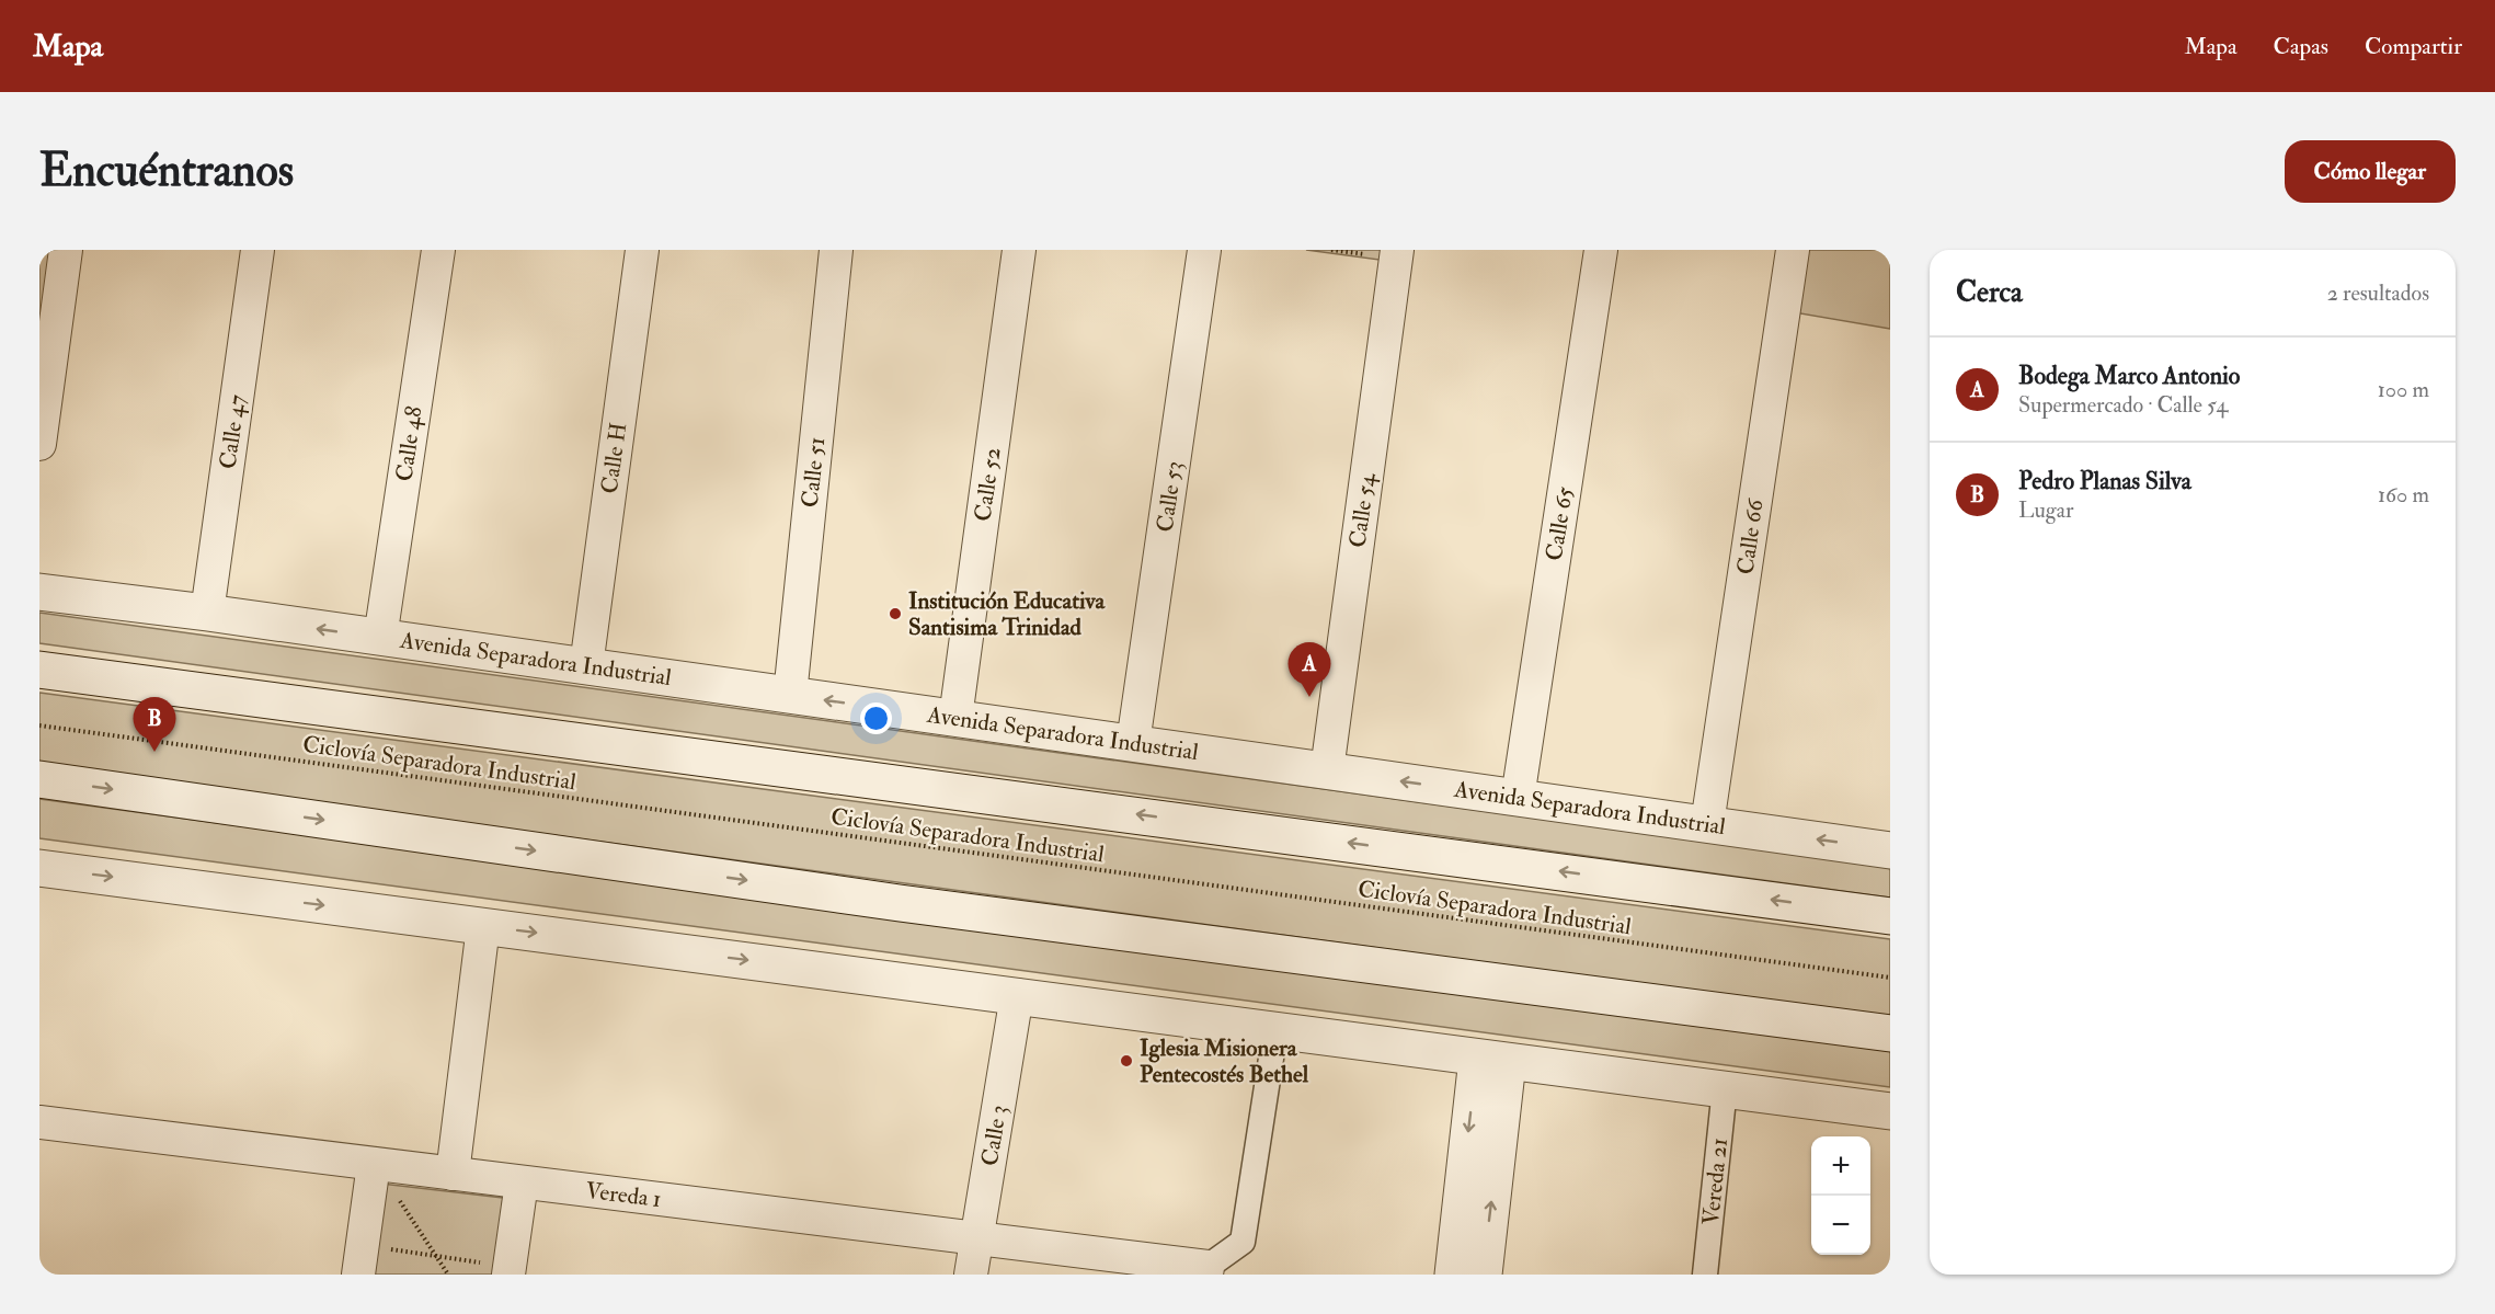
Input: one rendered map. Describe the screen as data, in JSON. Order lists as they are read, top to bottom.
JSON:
{
  "streets": {
    "street": [
      "Calle 47",
      "Calle 48",
      "Calle H",
      "Calle 51",
      "Calle 52",
      "Calle 53",
      "Calle 54",
      "Calle 65",
      "Calle 66",
      "Avenida Separadora Industrial",
      "Calle 3",
      "Vereda 21",
      "Vereda 1"
    ],
    "path": ["Ciclovía Separadora Industrial"]
  },
  "crossings": [
    ["Calle 47", "Avenida Separadora Industrial"],
    ["Calle 48", "Avenida Separadora Industrial"],
    ["Calle H", "Avenida Separadora Industrial"],
    ["Calle 51", "Avenida Separadora Industrial"],
    ["Calle 52", "Avenida Separadora Industrial"],
    ["Calle 53", "Avenida Separadora Industrial"],
    ["Calle 54", "Avenida Separadora Industrial"],
    ["Calle 65", "Avenida Separadora Industrial"],
    ["Calle 66", "Avenida Separadora Industrial"],
    ["Calle 3", "Vereda 1"]
  ],
  "places": ["Institución Educativa Santisima Trinidad", "Iglesia Misionera Pentecostés Bethel"],
  "page": {
    "header": "Mapa",
    "nav": ["Mapa", "Capas", "Compartir"],
    "buttons": "Cómo llegar",
    "title": "Encuéntranos",
    "heading": ["Cerca", "2 resultados"],
    "list": [
      {
        "mark": "A",
        "name": "Bodega Marco Antonio",
        "note": "Supermercado · Calle 54",
        "value": "100 m"
      },
      {
        "mark": "B",
        "name": "Pedro Planas Silva",
        "note": "Lugar",
        "value": "160 m"
      }
    ],
    "pins": ["A", "B"],
    "map_buttons": ["+", "−"]
  }
}
